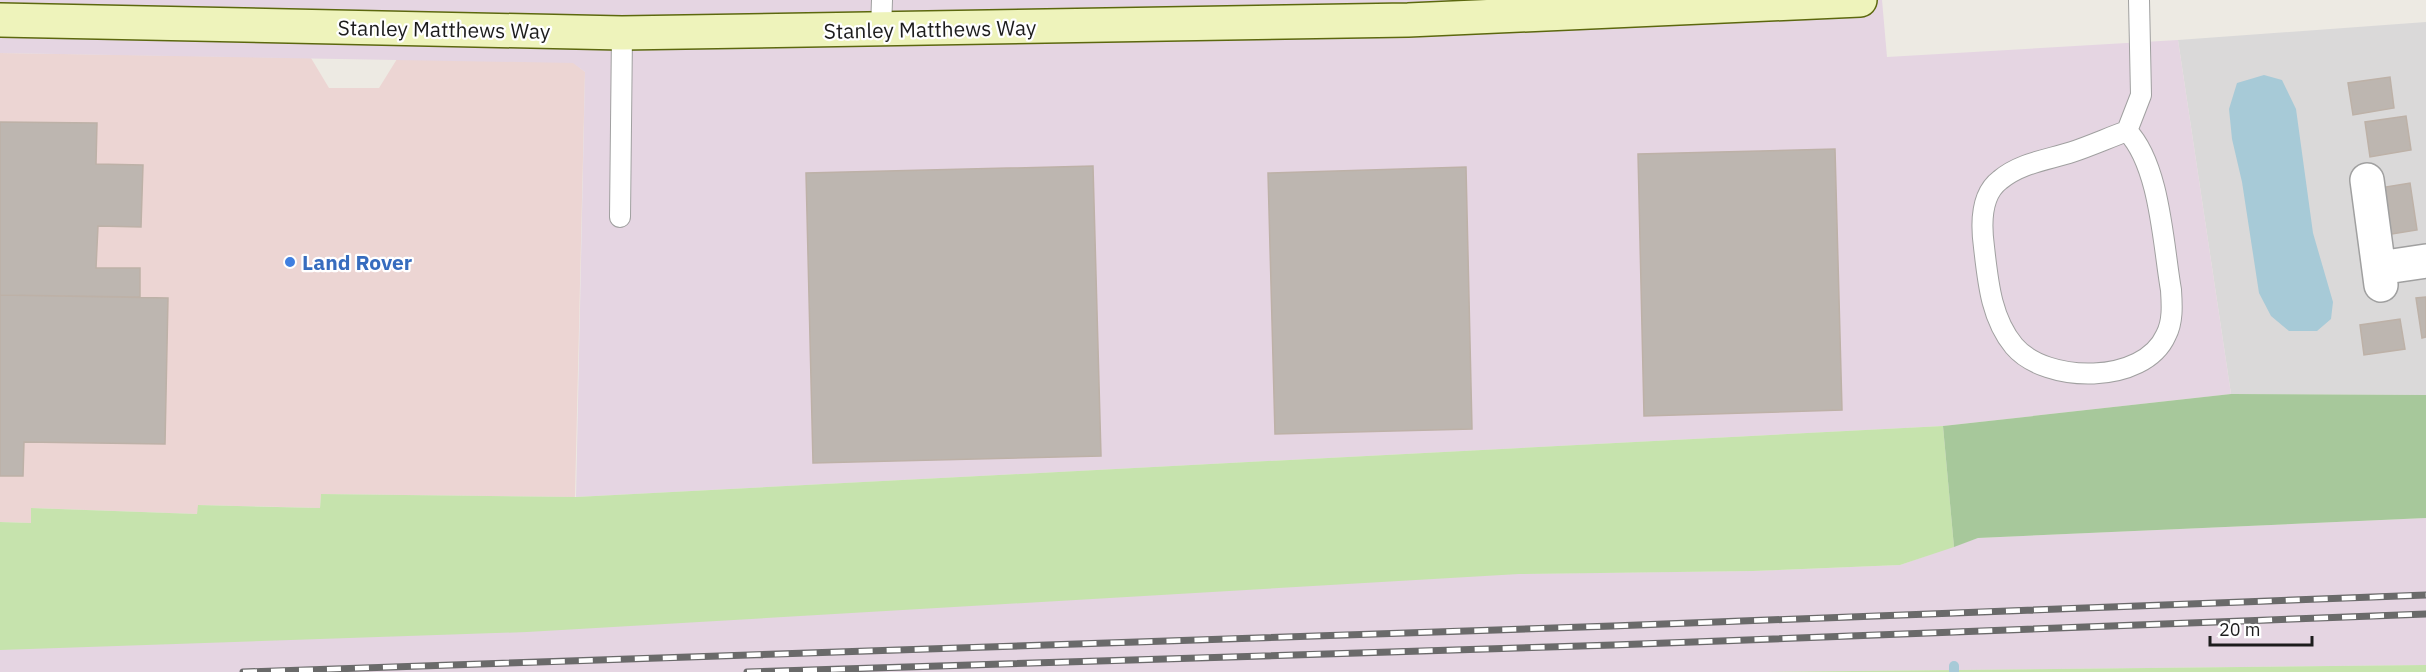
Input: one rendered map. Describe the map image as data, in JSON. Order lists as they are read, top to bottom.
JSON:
{
  "streets": {
    "main road": ["Stanley Matthews Way"]
  },
  "places": ["Land Rover"],
  "scale_bar": "20 m"
}
